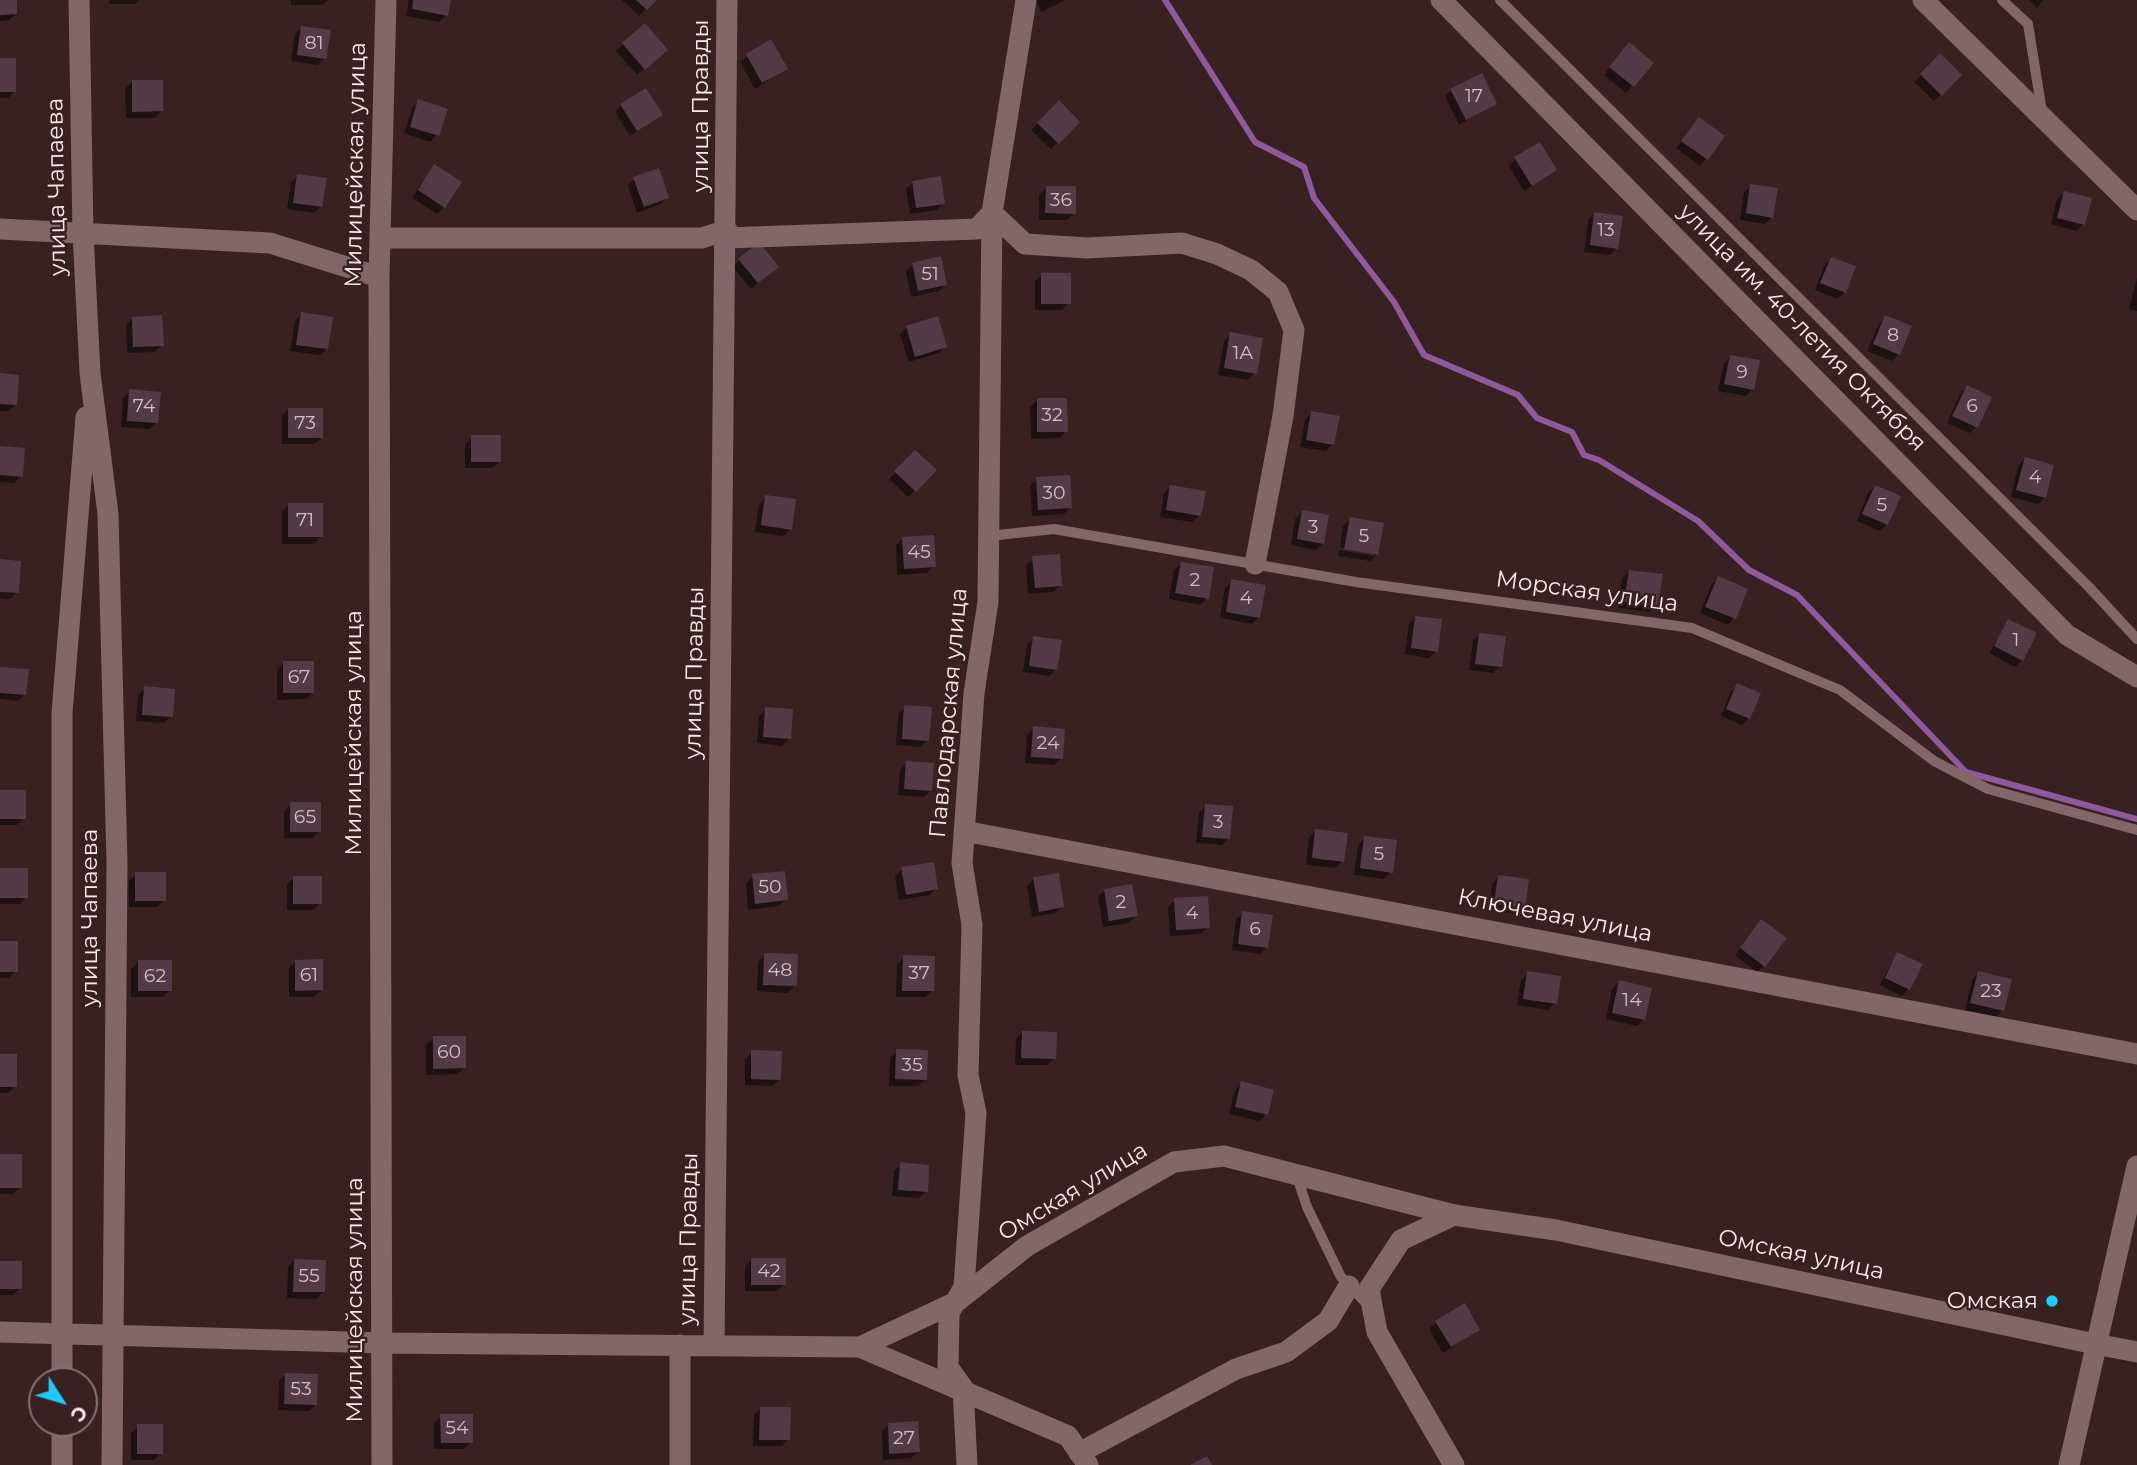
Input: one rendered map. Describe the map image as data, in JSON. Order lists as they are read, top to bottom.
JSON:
{
  "streets": {
    "street": [
      "улица Правды",
      "Милицейская улица",
      "улица Чапаева",
      "улица им. 40-летия Октября",
      "Павлодарская улица",
      "Ключевая улица",
      "Омская улица"
    ],
    "lane": ["Морская улица"]
  },
  "crossings": [
    ["Морская улица", "Павлодарская улица"],
    ["Павлодарская улица", "Ключевая улица"],
    ["Павлодарская улица", "Омская улица"]
  ],
  "places": ["Омская"],
  "house_numbers": [
    "81",
    "17",
    "36",
    "13",
    "51",
    "8",
    "1А",
    "9",
    "74",
    "6",
    "32",
    "73",
    "4",
    "30",
    "5",
    "71",
    "3",
    "5",
    "45",
    "2",
    "4",
    "1",
    "67",
    "24",
    "65",
    "3",
    "5",
    "50",
    "2",
    "4",
    "6",
    "48",
    "37",
    "61",
    "62",
    "23",
    "14",
    "60",
    "35",
    "42",
    "55",
    "53",
    "54",
    "27"
  ],
  "north": "bottom right"
}
